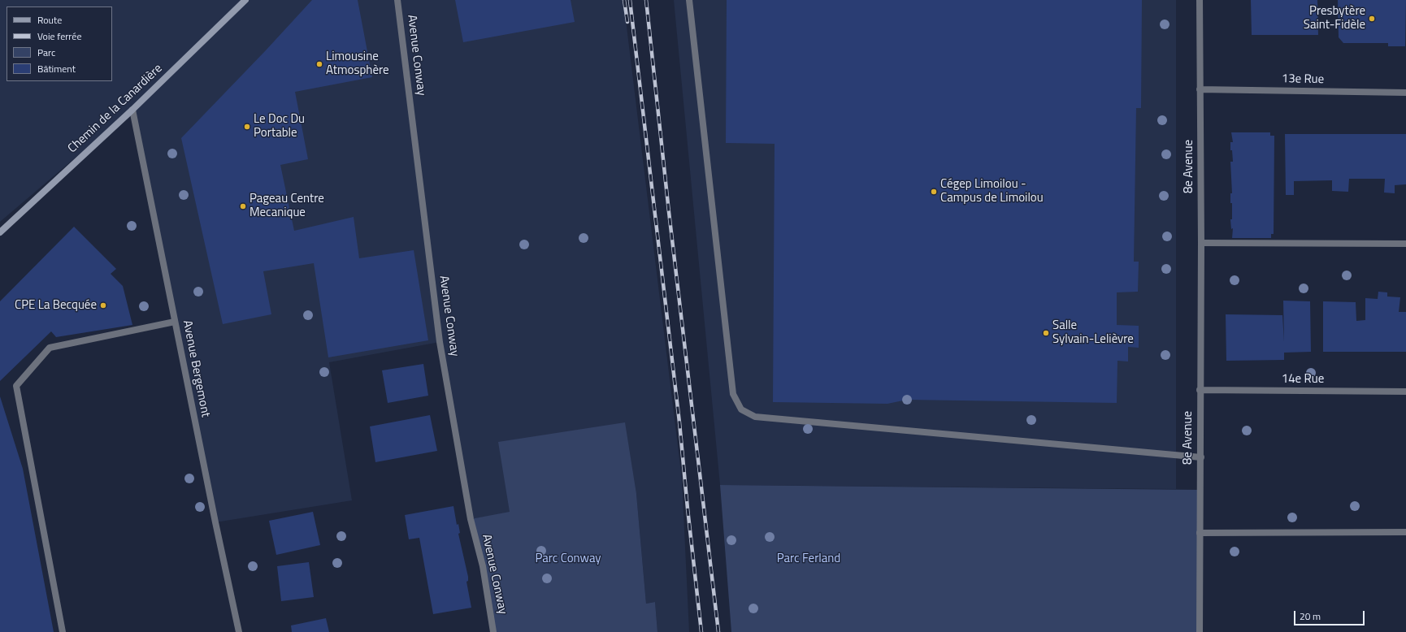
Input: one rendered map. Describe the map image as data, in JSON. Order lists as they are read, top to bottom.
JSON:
{
  "streets": {
    "main road": ["Chemin de la Canardière"],
    "street": [
      "Avenue Conway",
      "13e Rue",
      "8e Avenue",
      "Avenue Bergemont",
      "14e Rue"
    ]
  },
  "crossings": [
    ["13e Rue", "8e Avenue"],
    ["Chemin de la Canardière", "Avenue Bergemont"],
    ["8e Avenue", "14e Rue"]
  ],
  "parks": ["Parc Conway", "Parc Ferland"],
  "places": [
    "Presbytère Saint-Fidèle",
    "Limousine Atmosphère",
    "Le Doc Du Portable",
    "Cégep Limoilou - Campus de Limoilou",
    "Pageau Centre Mecanique",
    "CPE La Becquée",
    "Salle Sylvain-Lelièvre"
  ],
  "legend": [
    "Route",
    "Voie ferrée",
    "Parc",
    "Bâtiment"
  ],
  "scale_bar": "20 m"
}
